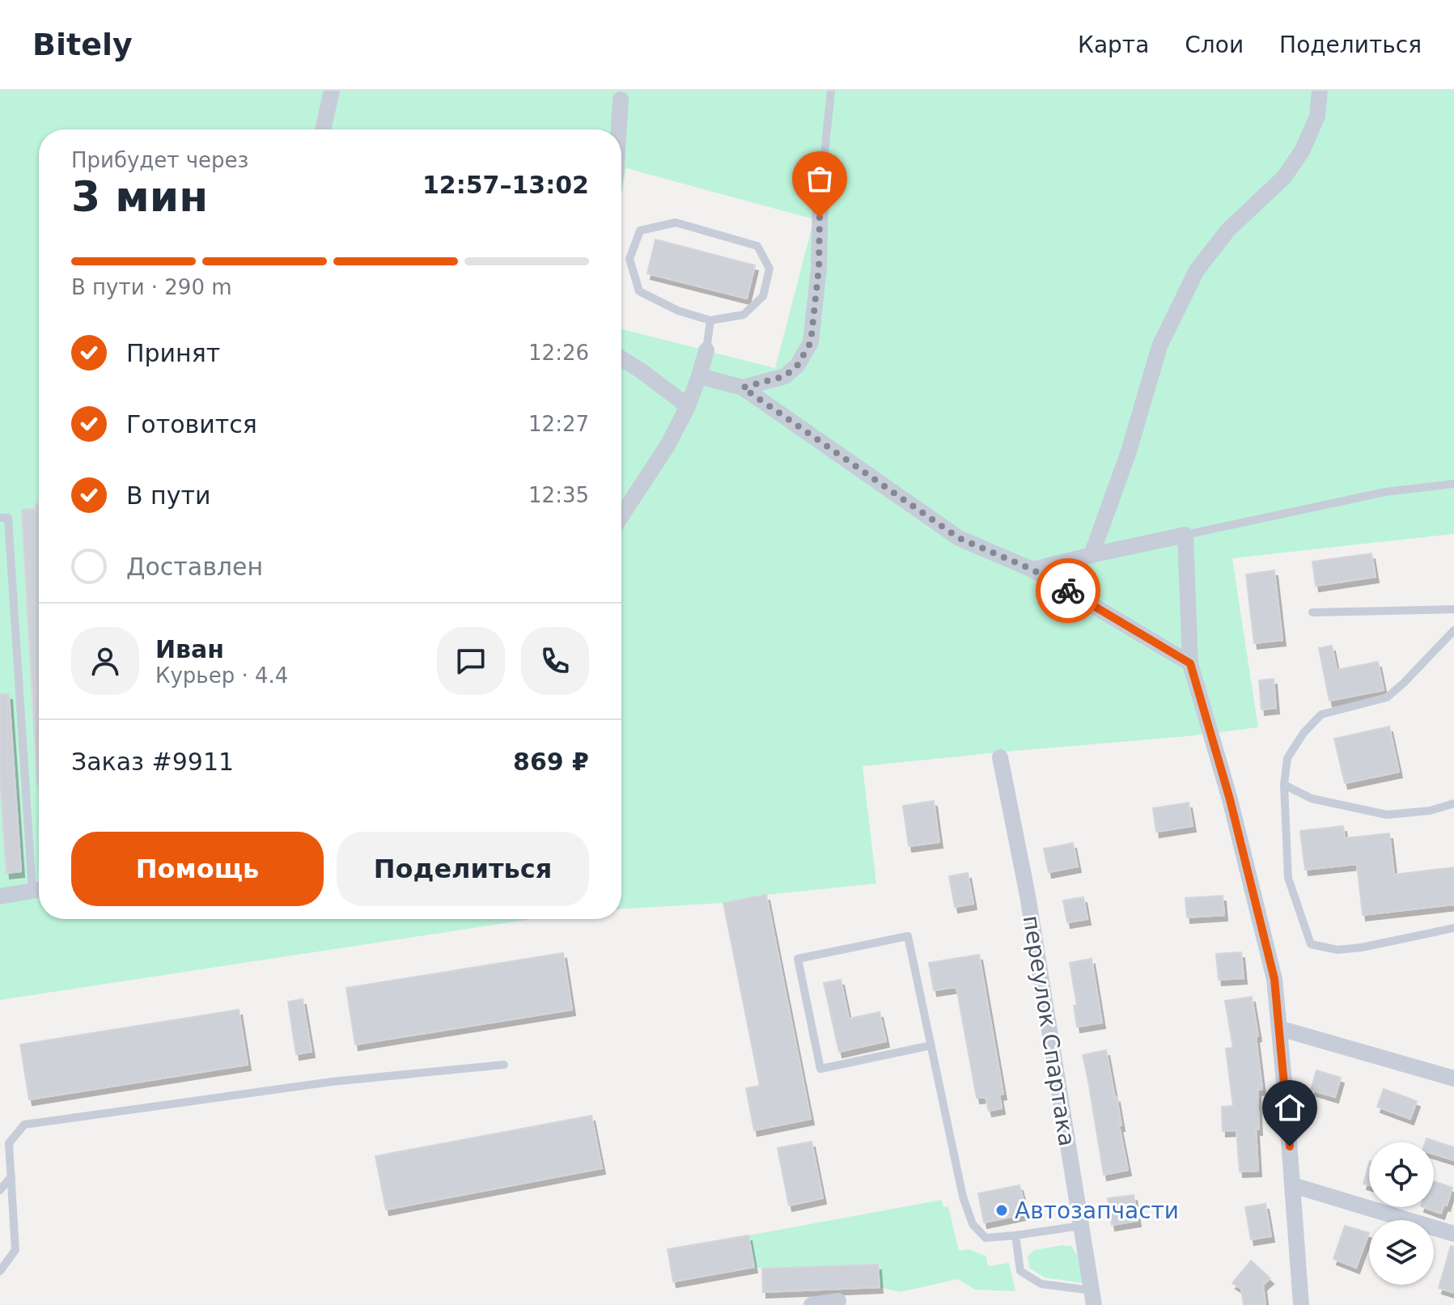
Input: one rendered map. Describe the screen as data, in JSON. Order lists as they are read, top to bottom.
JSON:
{
  "streets": {
    "street": ["переулок Спартака"]
  },
  "places": ["Автозапчасти"],
  "page": {
    "header": "Bitely",
    "nav": ["Карта", "Слои", "Поделиться"],
    "heading": ["3 мин", "Прибудет через", "12:57–13:02"],
    "panel": [
      "Иван",
      "Курьер · 4.4",
      "Заказ #9911",
      "869 ₽"
    ],
    "bar": "В пути · 290 m",
    "list": [
      ["Принят", "12:26"],
      ["Готовится", "12:27"],
      ["В пути", "12:35"],
      "Доставлен"
    ],
    "buttons": ["Помощь", "Поделиться"]
  }
}
